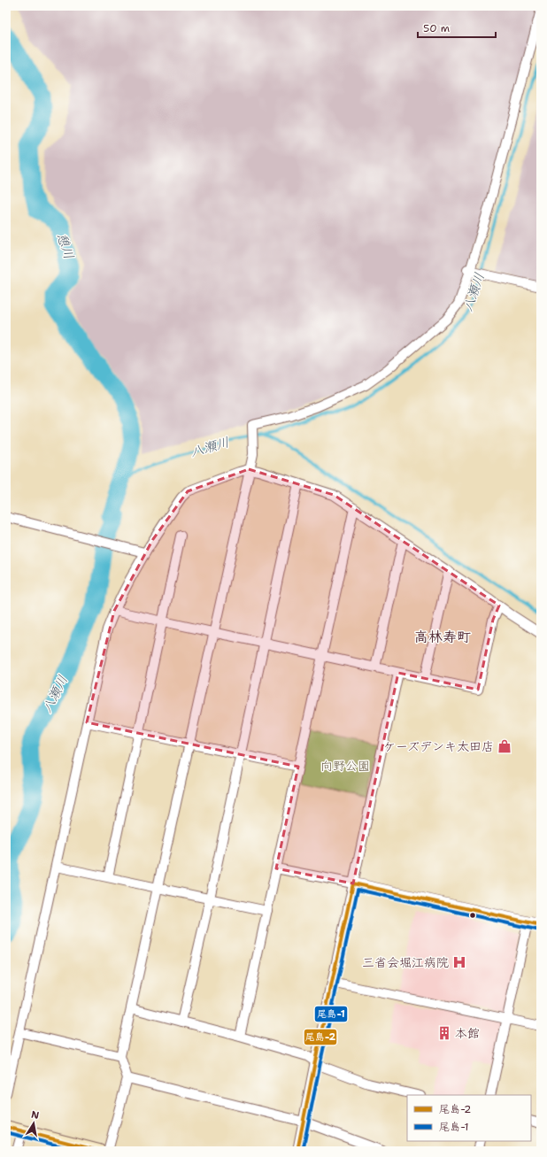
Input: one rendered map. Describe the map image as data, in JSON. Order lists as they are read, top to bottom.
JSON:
{
  "districts": ["高林寿町"],
  "water": ["憩川", "八瀬川"],
  "parks": ["向野公園"],
  "places": {
    "shop": ["ケーズデンキ太田店"],
    "hospital": ["三省会堀江病院"],
    "building": ["本館"]
  },
  "lines": ["transit line 尾島-2", "transit line 尾島-1"],
  "legend": ["尾島-2", "尾島-1"],
  "scale_bar": "50 m",
  "north": "top"
}
